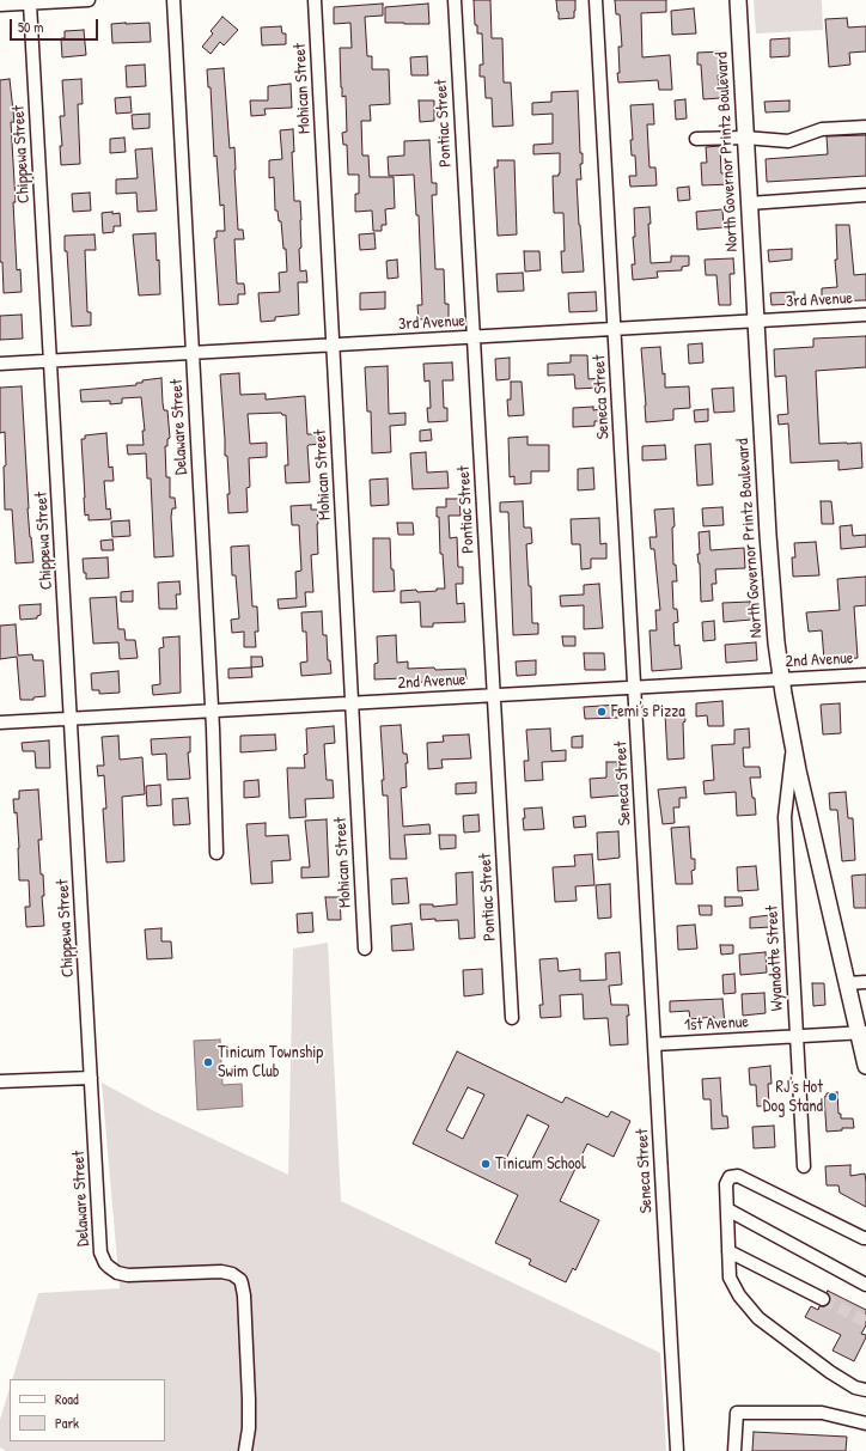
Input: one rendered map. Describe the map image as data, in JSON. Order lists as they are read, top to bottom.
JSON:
{
  "streets": {
    "main road": ["North Governor Printz Boulevard"],
    "street": [
      "Mohican Street",
      "Pontiac Street",
      "Chippewa Street",
      "3rd Avenue",
      "Seneca Street",
      "Delaware Street",
      "2nd Avenue",
      "Wyandotte Street",
      "1st Avenue"
    ]
  },
  "crossings": [
    ["Mohican Street", "3rd Avenue"],
    ["Mohican Street", "2nd Avenue"],
    ["Pontiac Street", "3rd Avenue"],
    ["Pontiac Street", "2nd Avenue"],
    ["North Governor Printz Boulevard", "3rd Avenue"],
    ["North Governor Printz Boulevard", "2nd Avenue"],
    ["North Governor Printz Boulevard", "Wyandotte Street"],
    ["North Governor Printz Boulevard", "1st Avenue"],
    ["Chippewa Street", "3rd Avenue"],
    ["Chippewa Street", "Delaware Street"],
    ["Chippewa Street", "2nd Avenue"],
    ["3rd Avenue", "Seneca Street"],
    ["3rd Avenue", "Delaware Street"],
    ["Seneca Street", "2nd Avenue"],
    ["Seneca Street", "1st Avenue"],
    ["Delaware Street", "2nd Avenue"],
    ["Wyandotte Street", "1st Avenue"]
  ],
  "places": [
    "Femi's Pizza",
    "Tinicum Township Swim Club",
    "RJ's Hot Dog Stand",
    "Tinicum School"
  ],
  "legend": ["Road", "Park"],
  "scale_bar": "50 m"
}
